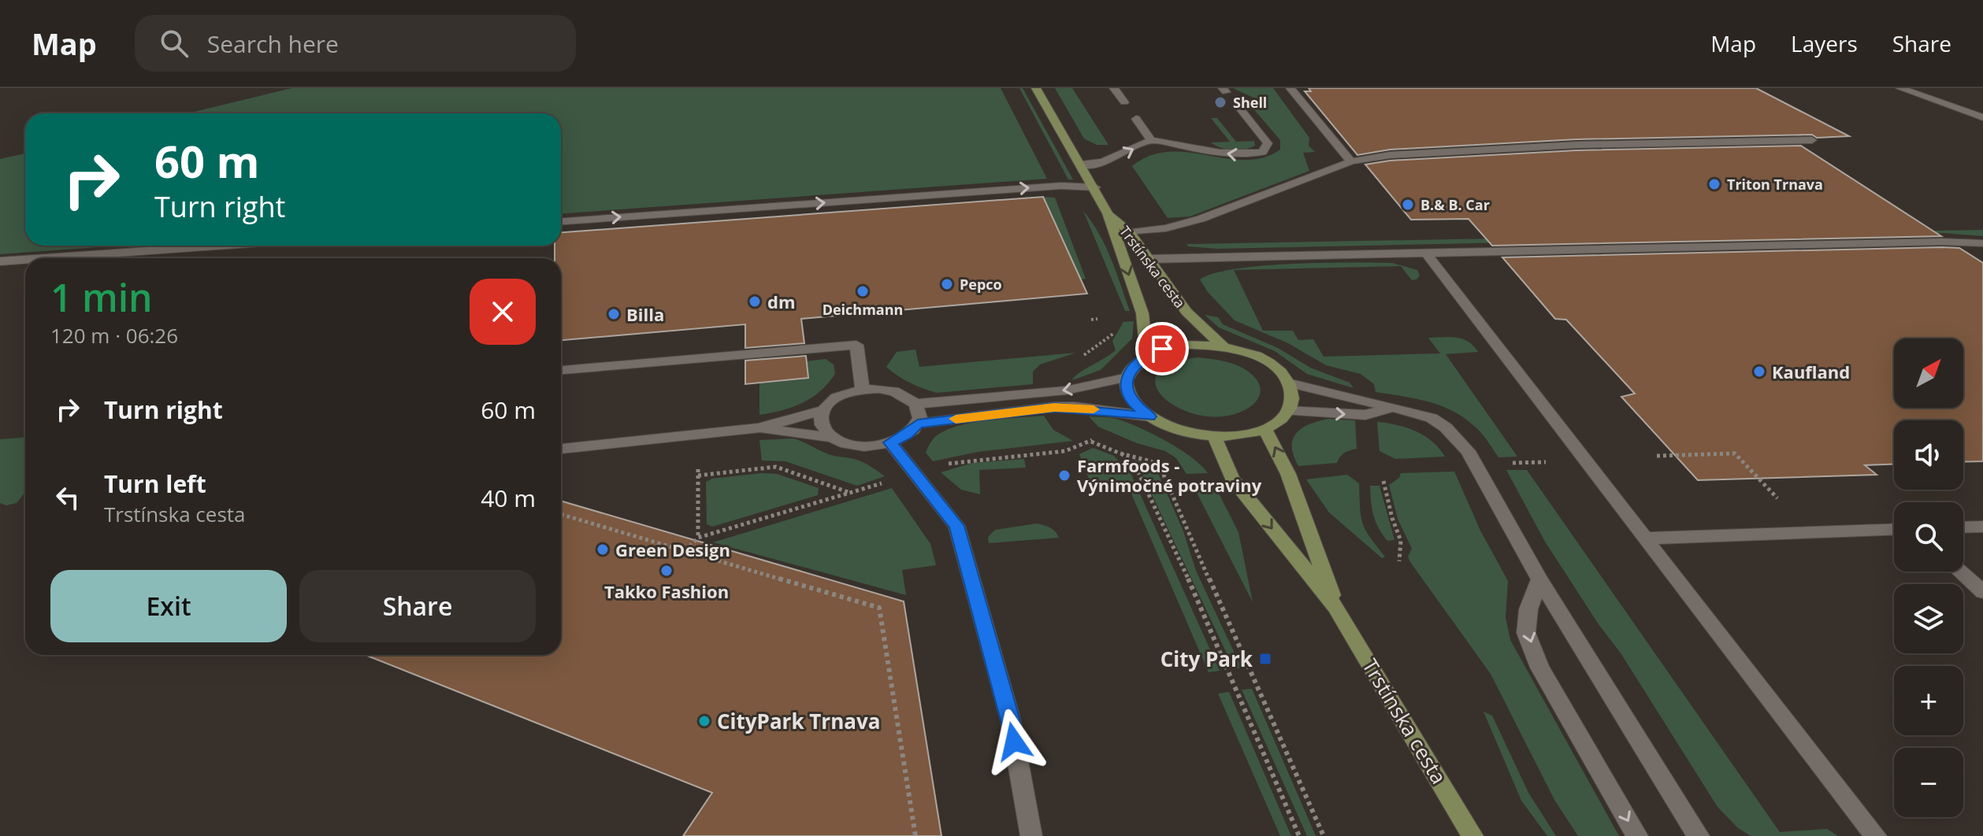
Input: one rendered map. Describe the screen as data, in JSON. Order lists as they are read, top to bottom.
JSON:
{
  "streets": {
    "main road": ["Trstínska cesta"]
  },
  "places": {
    "other": [
      "Shell",
      "Triton Trnava",
      "B.& B. Car",
      "Pepco",
      "Deichmann",
      "dm",
      "Billa",
      "Kaufland",
      "Farmfoods - Výnimočné potraviny",
      "Green Design",
      "Takko Fashion",
      "CityPark Trnava"
    ],
    "transit": ["City Park"]
  },
  "north": "top right",
  "page": {
    "header": "Map",
    "search": "Search here",
    "nav": ["Map", "Layers", "Share"],
    "turn": ["60 m", "Turn right"],
    "heading": ["1 min", "120 m · 06:26"],
    "map_buttons": ["+", "−"],
    "list": [
      {
        "name": "Turn right",
        "value": "60 m"
      },
      {
        "name": "Turn left",
        "note": "Trstínska cesta",
        "value": "40 m"
      }
    ],
    "buttons": ["Exit", "Share"]
  }
}
